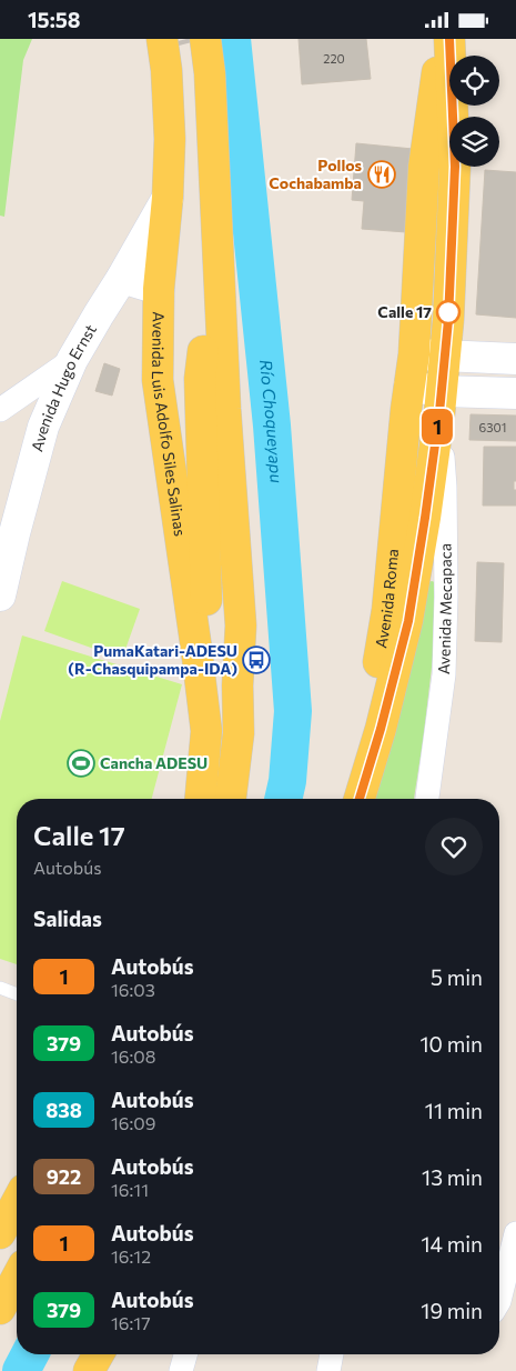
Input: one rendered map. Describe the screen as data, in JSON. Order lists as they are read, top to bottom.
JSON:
{
  "streets": {
    "main road": ["Avenida Luis Adolfo Siles Salinas", "Avenida Roma"],
    "street": ["Avenida Hugo Ernst", "Avenida Mecapaca"]
  },
  "crossings": [
    ["Avenida Hugo Ernst", "Avenida Luis Adolfo Siles Salinas"],
    ["Avenida Roma", "Avenida Mecapaca"]
  ],
  "water": ["Río Choqueyapu"],
  "places": {
    "restaurant": ["Pollos Cochabamba"],
    "other": ["Calle 17"],
    "bus stop": ["PumaKatari-ADESU (R-Chasquipampa-IDA)"],
    "sports": ["Cancha ADESU"]
  },
  "lines": ["bus line 1"],
  "house_numbers": ["220", "6301"],
  "page": {
    "status": "15:58",
    "on_map": "1",
    "heading": [
      ["Calle 17", "Autobús"],
      "Salidas"
    ],
    "list": [
      {
        "mark": "1",
        "name": "Autobús",
        "note": "16:03",
        "value": "5 min"
      },
      {
        "mark": "379",
        "name": "Autobús",
        "note": "16:08",
        "value": "10 min"
      },
      {
        "mark": "838",
        "name": "Autobús",
        "note": "16:09",
        "value": "11 min"
      },
      {
        "mark": "922",
        "name": "Autobús",
        "note": "16:11",
        "value": "13 min"
      },
      {
        "mark": "1",
        "name": "Autobús",
        "note": "16:12",
        "value": "14 min"
      },
      {
        "mark": "379",
        "name": "Autobús",
        "note": "16:17",
        "value": "19 min"
      }
    ]
  }
}
